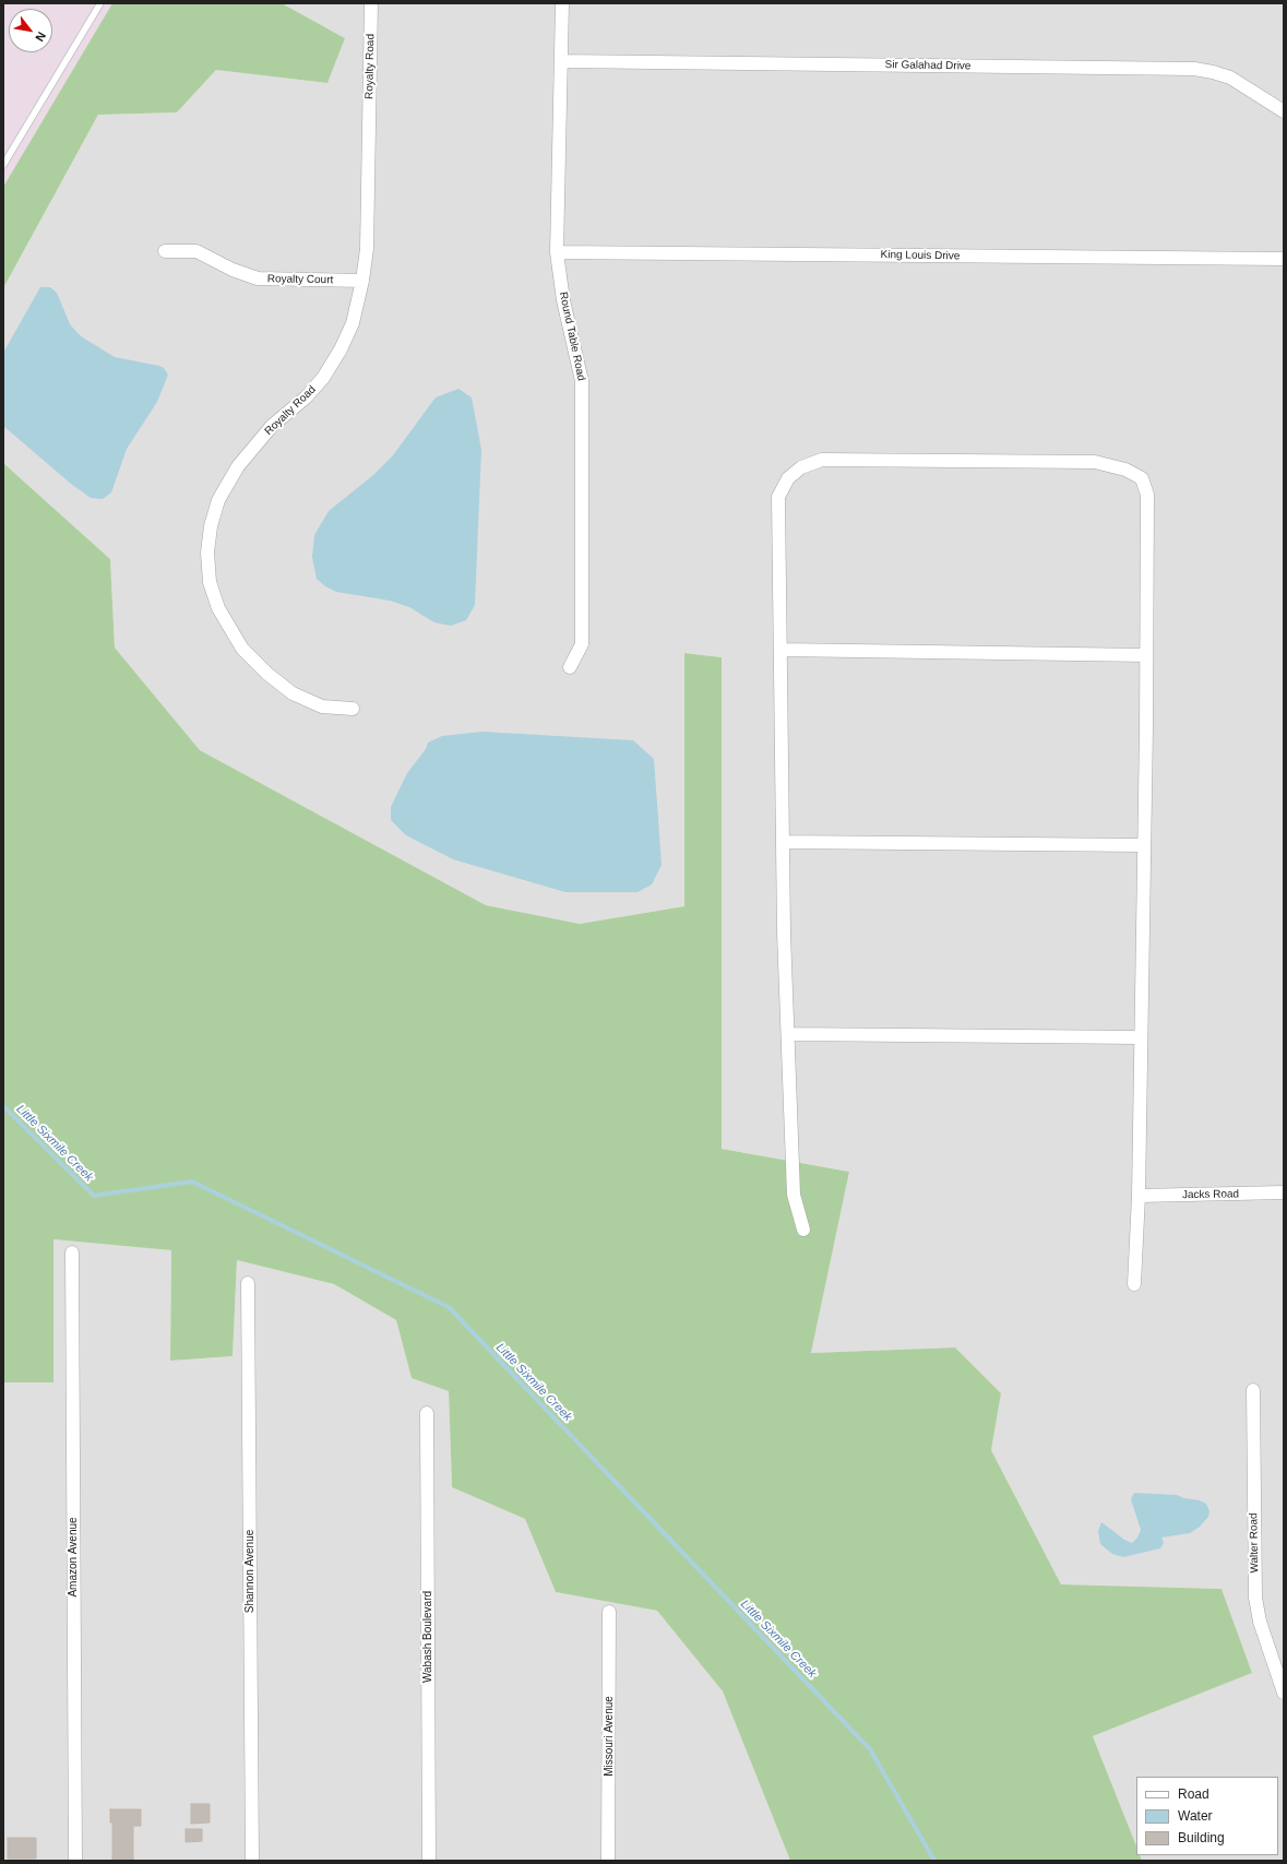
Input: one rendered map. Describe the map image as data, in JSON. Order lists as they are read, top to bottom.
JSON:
{
  "streets": {
    "street": [
      "Sir Galahad Drive",
      "Royalty Road",
      "King Louis Drive",
      "Royalty Court",
      "Round Table Road",
      "Jacks Road",
      "Walter Road",
      "Amazon Avenue",
      "Shannon Avenue",
      "Wabash Boulevard",
      "Missouri Avenue"
    ]
  },
  "crossings": [
    ["Sir Galahad Drive", "Round Table Road"],
    ["Royalty Road", "Royalty Court"],
    ["King Louis Drive", "Round Table Road"]
  ],
  "water": ["Little Sixmile Creek"],
  "legend": ["Road", "Water", "Building"],
  "north": "bottom right"
}
